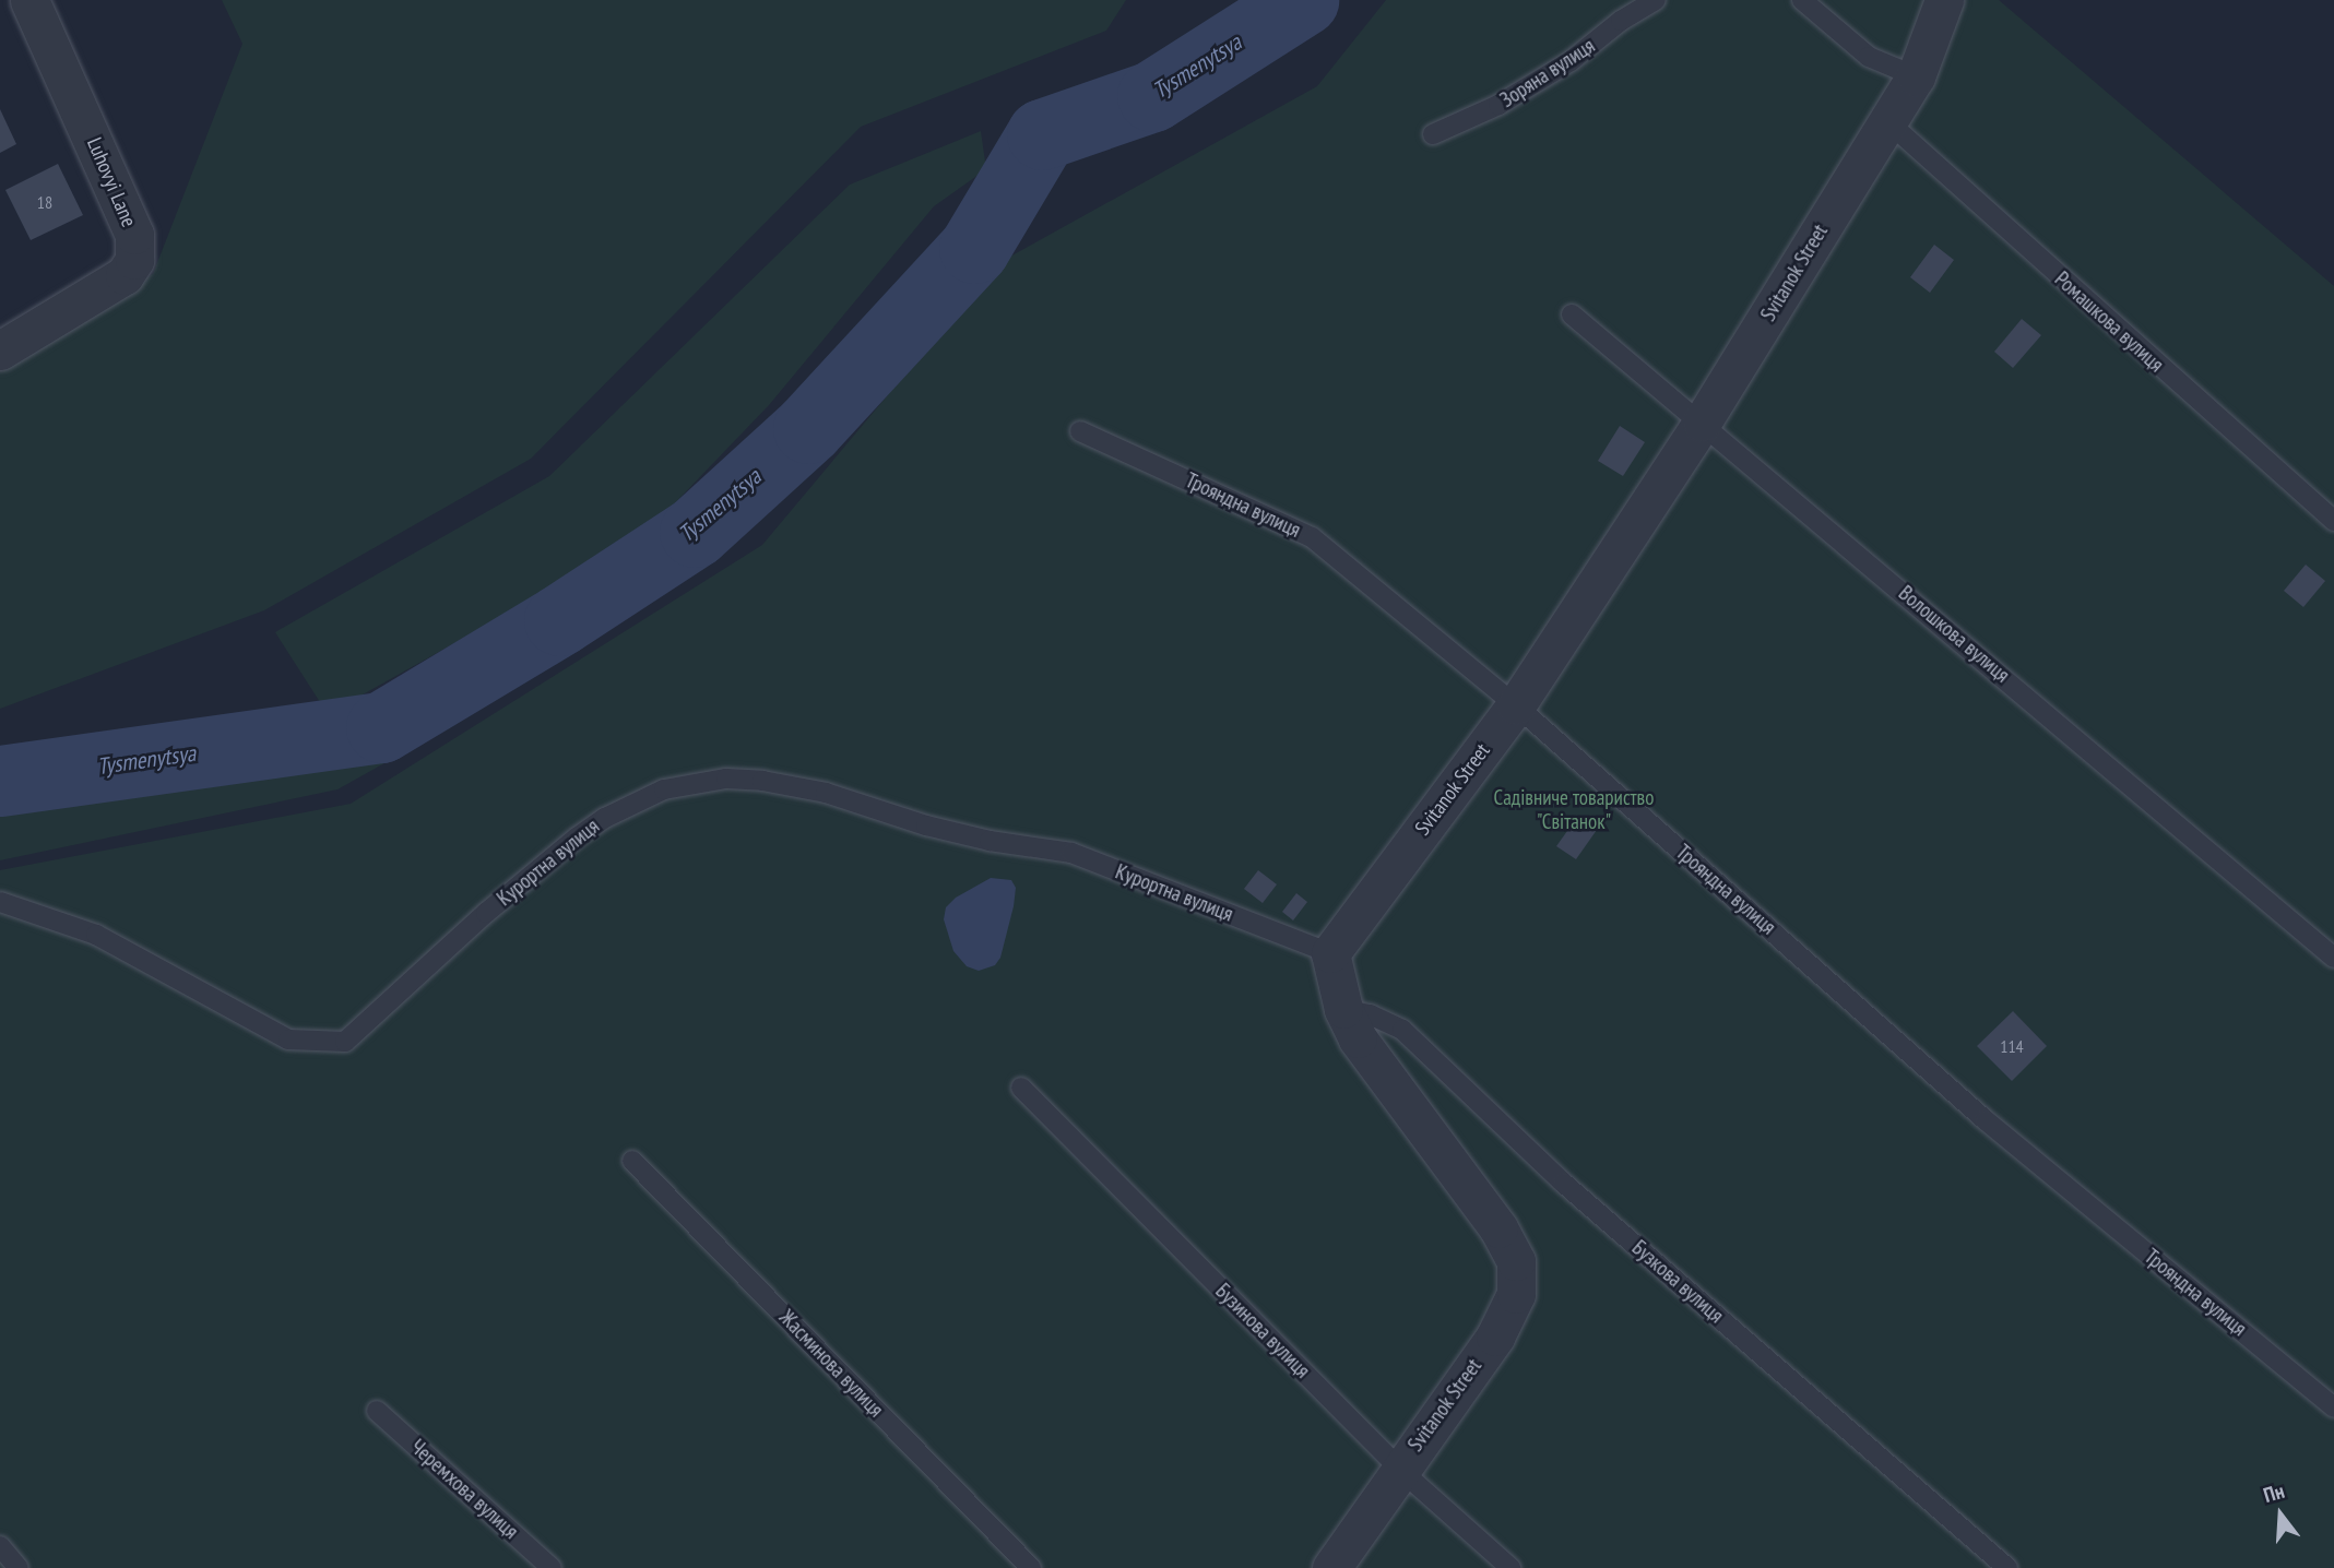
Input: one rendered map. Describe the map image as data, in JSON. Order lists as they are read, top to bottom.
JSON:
{
  "streets": {
    "street": ["Luhovyi Lane", "Svitanok Street"],
    "lane": [
      "Зоряна вулиця",
      "Ромашкова вулиця",
      "Трояндна вулиця",
      "Волошкова вулиця",
      "Курортна вулиця",
      "Бузкова вулиця",
      "Бузинова вулиця",
      "Жасминова вулиця",
      "Черемхова вулиця"
    ]
  },
  "crossings": [
    ["Svitanok Street", "Ромашкова вулиця"],
    ["Svitanok Street", "Трояндна вулиця"],
    ["Svitanok Street", "Волошкова вулиця"],
    ["Svitanok Street", "Курортна вулиця"],
    ["Svitanok Street", "Бузкова вулиця"],
    ["Svitanok Street", "Бузинова вулиця"]
  ],
  "water": ["Tysmenytsya"],
  "parks": ["Садівниче товариство \"Світанок\""],
  "house_numbers": ["18", "114"],
  "north": "top"
}
